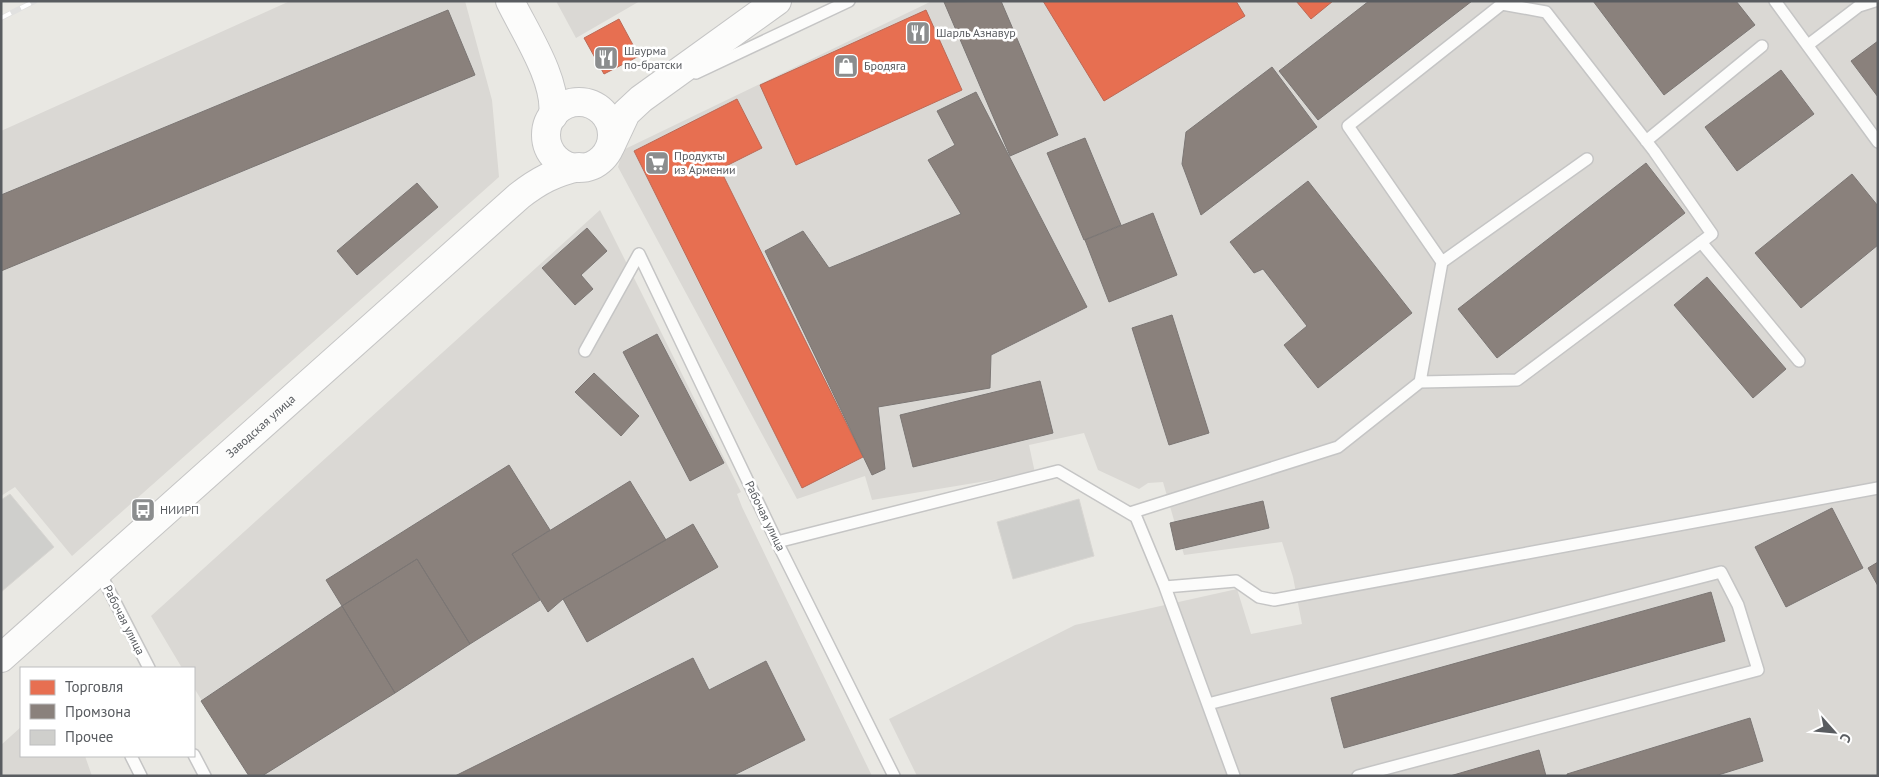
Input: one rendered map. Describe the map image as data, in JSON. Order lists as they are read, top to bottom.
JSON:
{
  "streets": {
    "street": ["Заводская улица"],
    "lane": ["Рабочая улица"]
  },
  "crossings": [
    ["Заводская улица", "Рабочая улица"]
  ],
  "places": {
    "restaurant": ["Шарль Азнавур", "Шаурма по-братски"],
    "shop": ["Бродяга"],
    "supermarket": ["Продукты из Армении"],
    "bus stop": ["НИИРП"]
  },
  "legend": ["Торговля", "Промзона", "Прочее"],
  "north": "bottom right"
}
